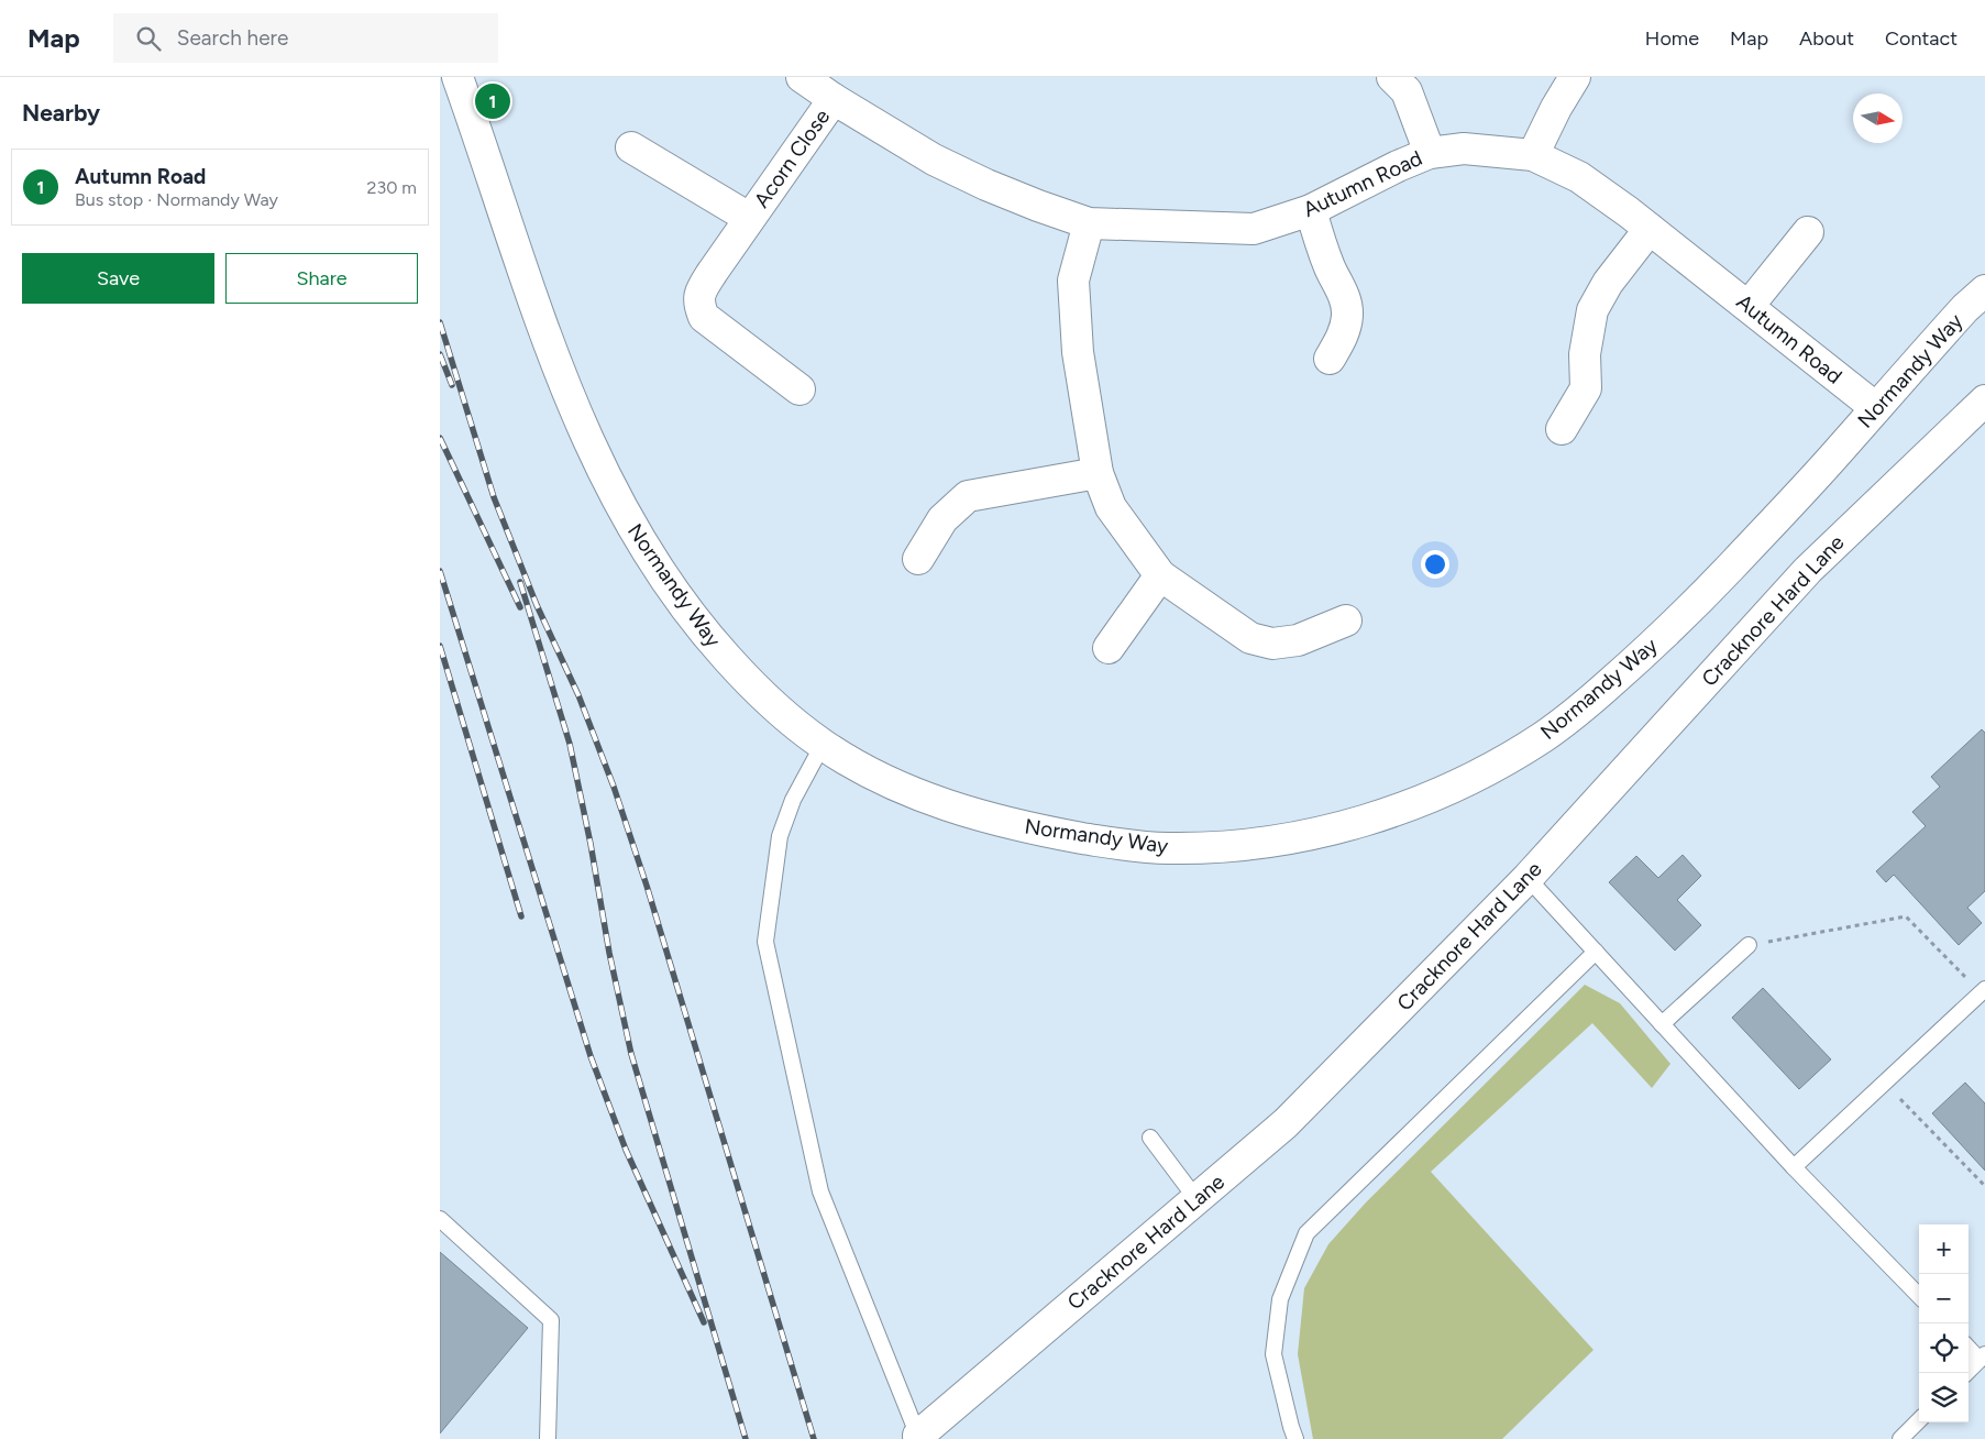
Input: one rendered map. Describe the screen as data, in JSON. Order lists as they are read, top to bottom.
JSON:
{
  "streets": {
    "street": [
      "Acorn Close",
      "Autumn Road",
      "Normandy Way",
      "Cracknore Hard Lane"
    ]
  },
  "crossings": [
    ["Acorn Close", "Autumn Road"],
    ["Autumn Road", "Normandy Way"],
    ["Normandy Way", "Cracknore Hard Lane"]
  ],
  "north": "right",
  "page": {
    "header": "Map",
    "search": "Search here",
    "nav": [
      "Home",
      "Map",
      "About",
      "Contact"
    ],
    "heading": "Nearby",
    "pins": "1",
    "list": [
      {
        "mark": "1",
        "name": "Autumn Road",
        "note": "Bus stop · Normandy Way",
        "value": "230 m"
      }
    ],
    "buttons": ["Save", "Share"],
    "map_buttons": ["+", "−"]
  }
}
